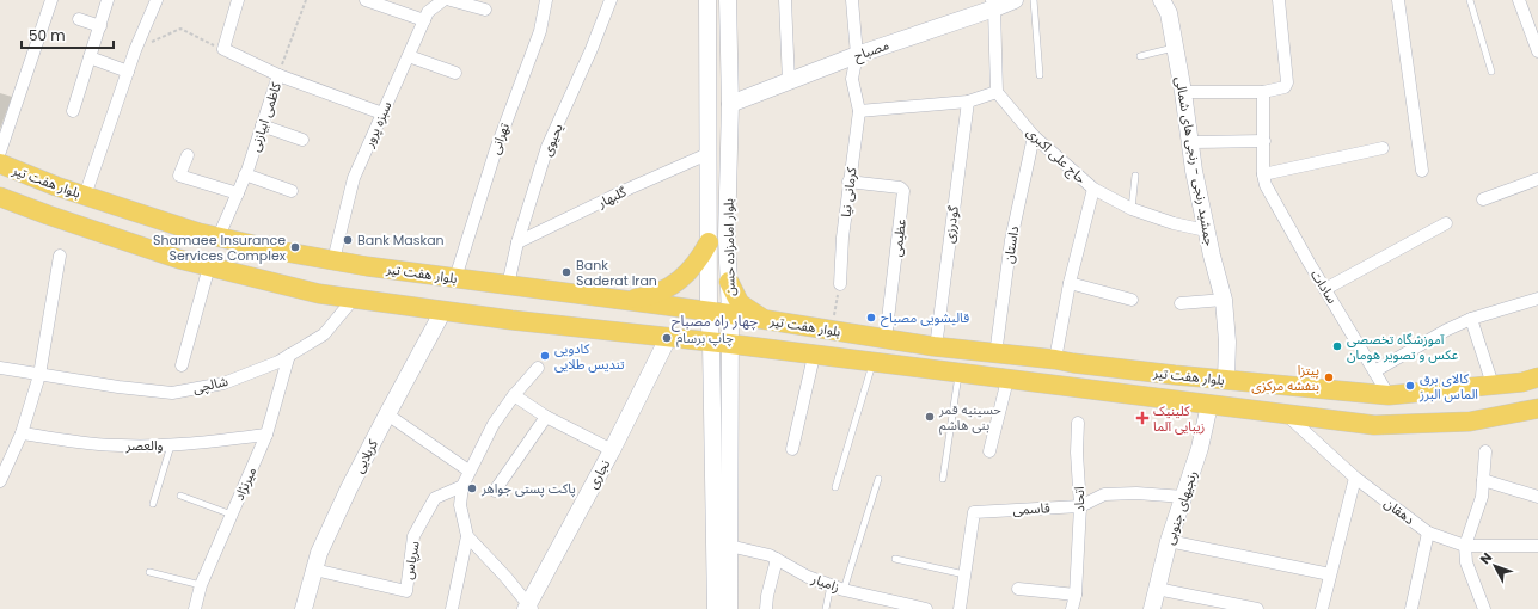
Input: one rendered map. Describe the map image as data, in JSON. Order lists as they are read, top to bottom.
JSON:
{
  "streets": {
    "main road": ["بلوار هفت تیر"],
    "street": [
      "مصباح",
      "کاظمی ابیازنی",
      "سبزه پرور",
      "تهرانی",
      "یحیوی",
      "حاج علی اکبری",
      "جمشید رنجی - رنجی های شمالی",
      "کرمانی نیا",
      "گلبهار",
      "گودرزی",
      "عظیمی",
      "داستان",
      "بلوار امامزاده حسن",
      "سادات",
      "شالچی",
      "والعصر",
      "کربلایی",
      "نجاری",
      "میرنژاد",
      "اتحاد",
      "رنجیهای جنوبی",
      "قاسمی",
      "دهقان",
      "سرپاس",
      "زامیار"
    ]
  },
  "crossings": [
    ["مصباح", "کرمانی نیا"],
    ["مصباح", "بلوار امامزاده حسن"],
    ["کاظمی ابیازنی", "بلوار هفت تیر"],
    ["سبزه پرور", "بلوار هفت تیر"],
    ["تهرانی", "بلوار هفت تیر"],
    ["یحیوی", "بلوار هفت تیر"],
    ["یحیوی", "گلبهار"],
    ["حاج علی اکبری", "جمشید رنجی - رنجی های شمالی"],
    ["حاج علی اکبری", "داستان"],
    ["جمشید رنجی - رنجی های شمالی", "بلوار هفت تیر"],
    ["بلوار هفت تیر", "گودرزی"],
    ["بلوار هفت تیر", "عظیمی"],
    ["بلوار هفت تیر", "داستان"],
    ["بلوار هفت تیر", "بلوار امامزاده حسن"],
    ["بلوار هفت تیر", "سادات"],
    ["بلوار هفت تیر", "شالچی"],
    ["بلوار هفت تیر", "کربلایی"],
    ["بلوار هفت تیر", "نجاری"],
    ["بلوار هفت تیر", "رنجیهای جنوبی"],
    ["بلوار هفت تیر", "دهقان"],
    ["کرمانی نیا", "عظیمی"],
    ["گلبهار", "بلوار امامزاده حسن"],
    ["بلوار امامزاده حسن", "زامیار"],
    ["شالچی", "میرنژاد"],
    ["والعصر", "میرنژاد"],
    ["کربلایی", "سرپاس"],
    ["اتحاد", "قاسمی"],
    ["رنجیهای جنوبی", "قاسمی"]
  ],
  "districts": ["چهار راه مصباح"],
  "places": {
    "other": [
      "Bank Maskan",
      "Shamaee Insurance Services Complex",
      "Bank Saderat Iran",
      "قالیشویی مصباح",
      "چاپ برسام",
      "آموزشگاه تخصصی عکس و تصویر هومان",
      "کادویی تندیس طلایی",
      "پیتزا بنفشه مرکزی",
      "کالای برق الماس البرز",
      "حسینیه قمر بنی هاشم",
      "پاکت پستی جواهر"
    ],
    "health": ["کلینیک زیبایی آلما"]
  },
  "scale_bar": "50 m",
  "north": "top left"
}
